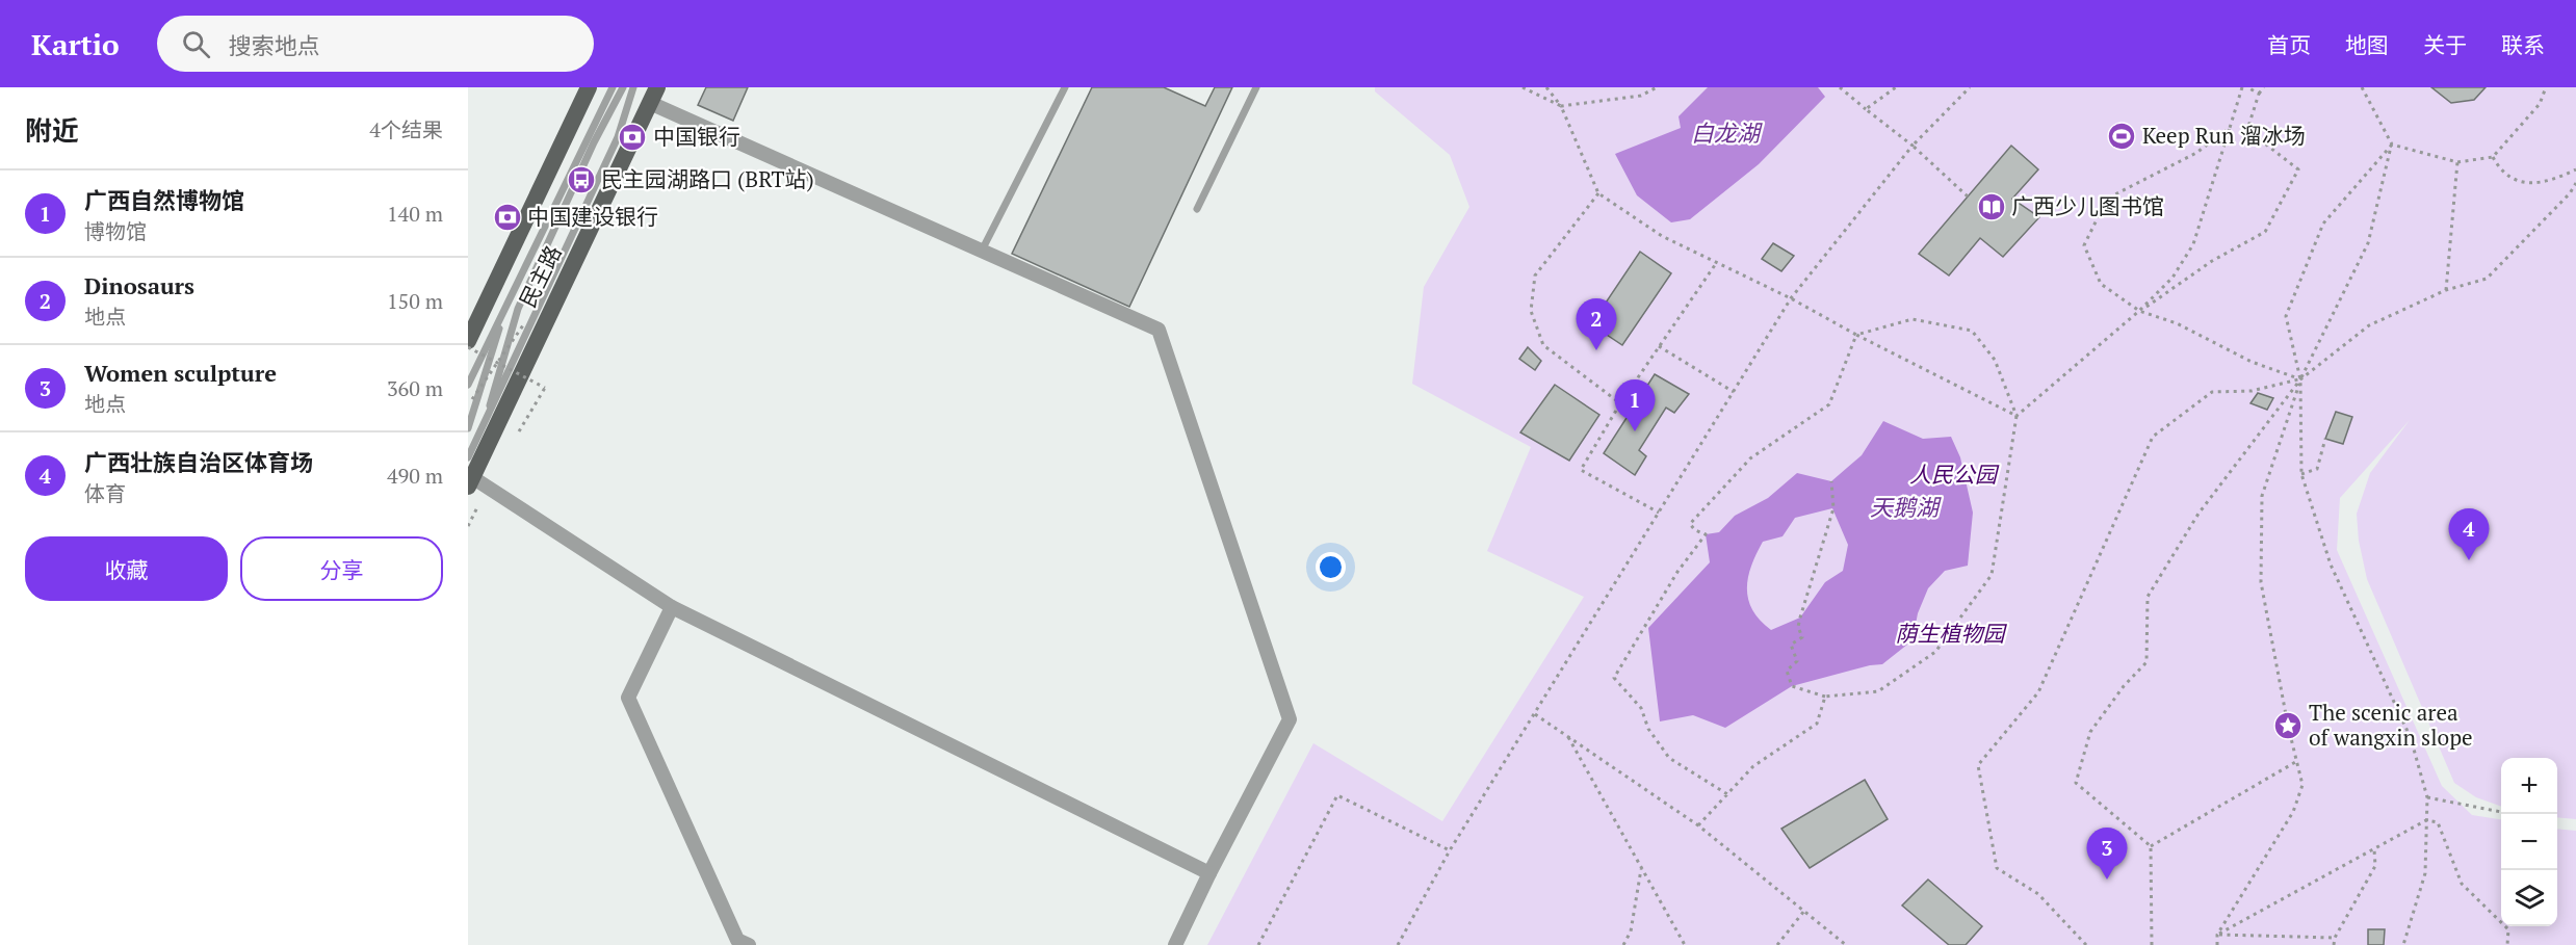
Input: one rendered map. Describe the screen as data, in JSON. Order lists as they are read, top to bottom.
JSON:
{
  "streets": {
    "main road": ["民主路"]
  },
  "water": ["白龙湖", "天鹅湖"],
  "parks": ["人民公园", "荫生植物园"],
  "places": {
    "sports": ["Keep Run 溜冰场"],
    "bank": ["中国银行", "中国建设银行"],
    "bus stop": ["民主园湖路口 (BRT站)"],
    "library": ["广西少儿图书馆"],
    "place": ["The scenic area of wangxin slope"]
  },
  "page": {
    "header": "Kartio",
    "search": "搜索地点",
    "nav": [
      "首页",
      "地图",
      "关于",
      "联系"
    ],
    "heading": ["附近", "4个结果"],
    "list": [
      {
        "mark": "1",
        "name": "广西自然博物馆",
        "note": "博物馆",
        "value": "140 m"
      },
      {
        "mark": "2",
        "name": "Dinosaurs",
        "note": "地点",
        "value": "150 m"
      },
      {
        "mark": "3",
        "name": "Women sculpture",
        "note": "地点",
        "value": "360 m"
      },
      {
        "mark": "4",
        "name": "广西壮族自治区体育场",
        "note": "体育",
        "value": "490 m"
      }
    ],
    "pins": [
      "2",
      "1",
      "4",
      "3"
    ],
    "buttons": ["收藏", "分享"],
    "map_buttons": ["+", "−"]
  }
}
